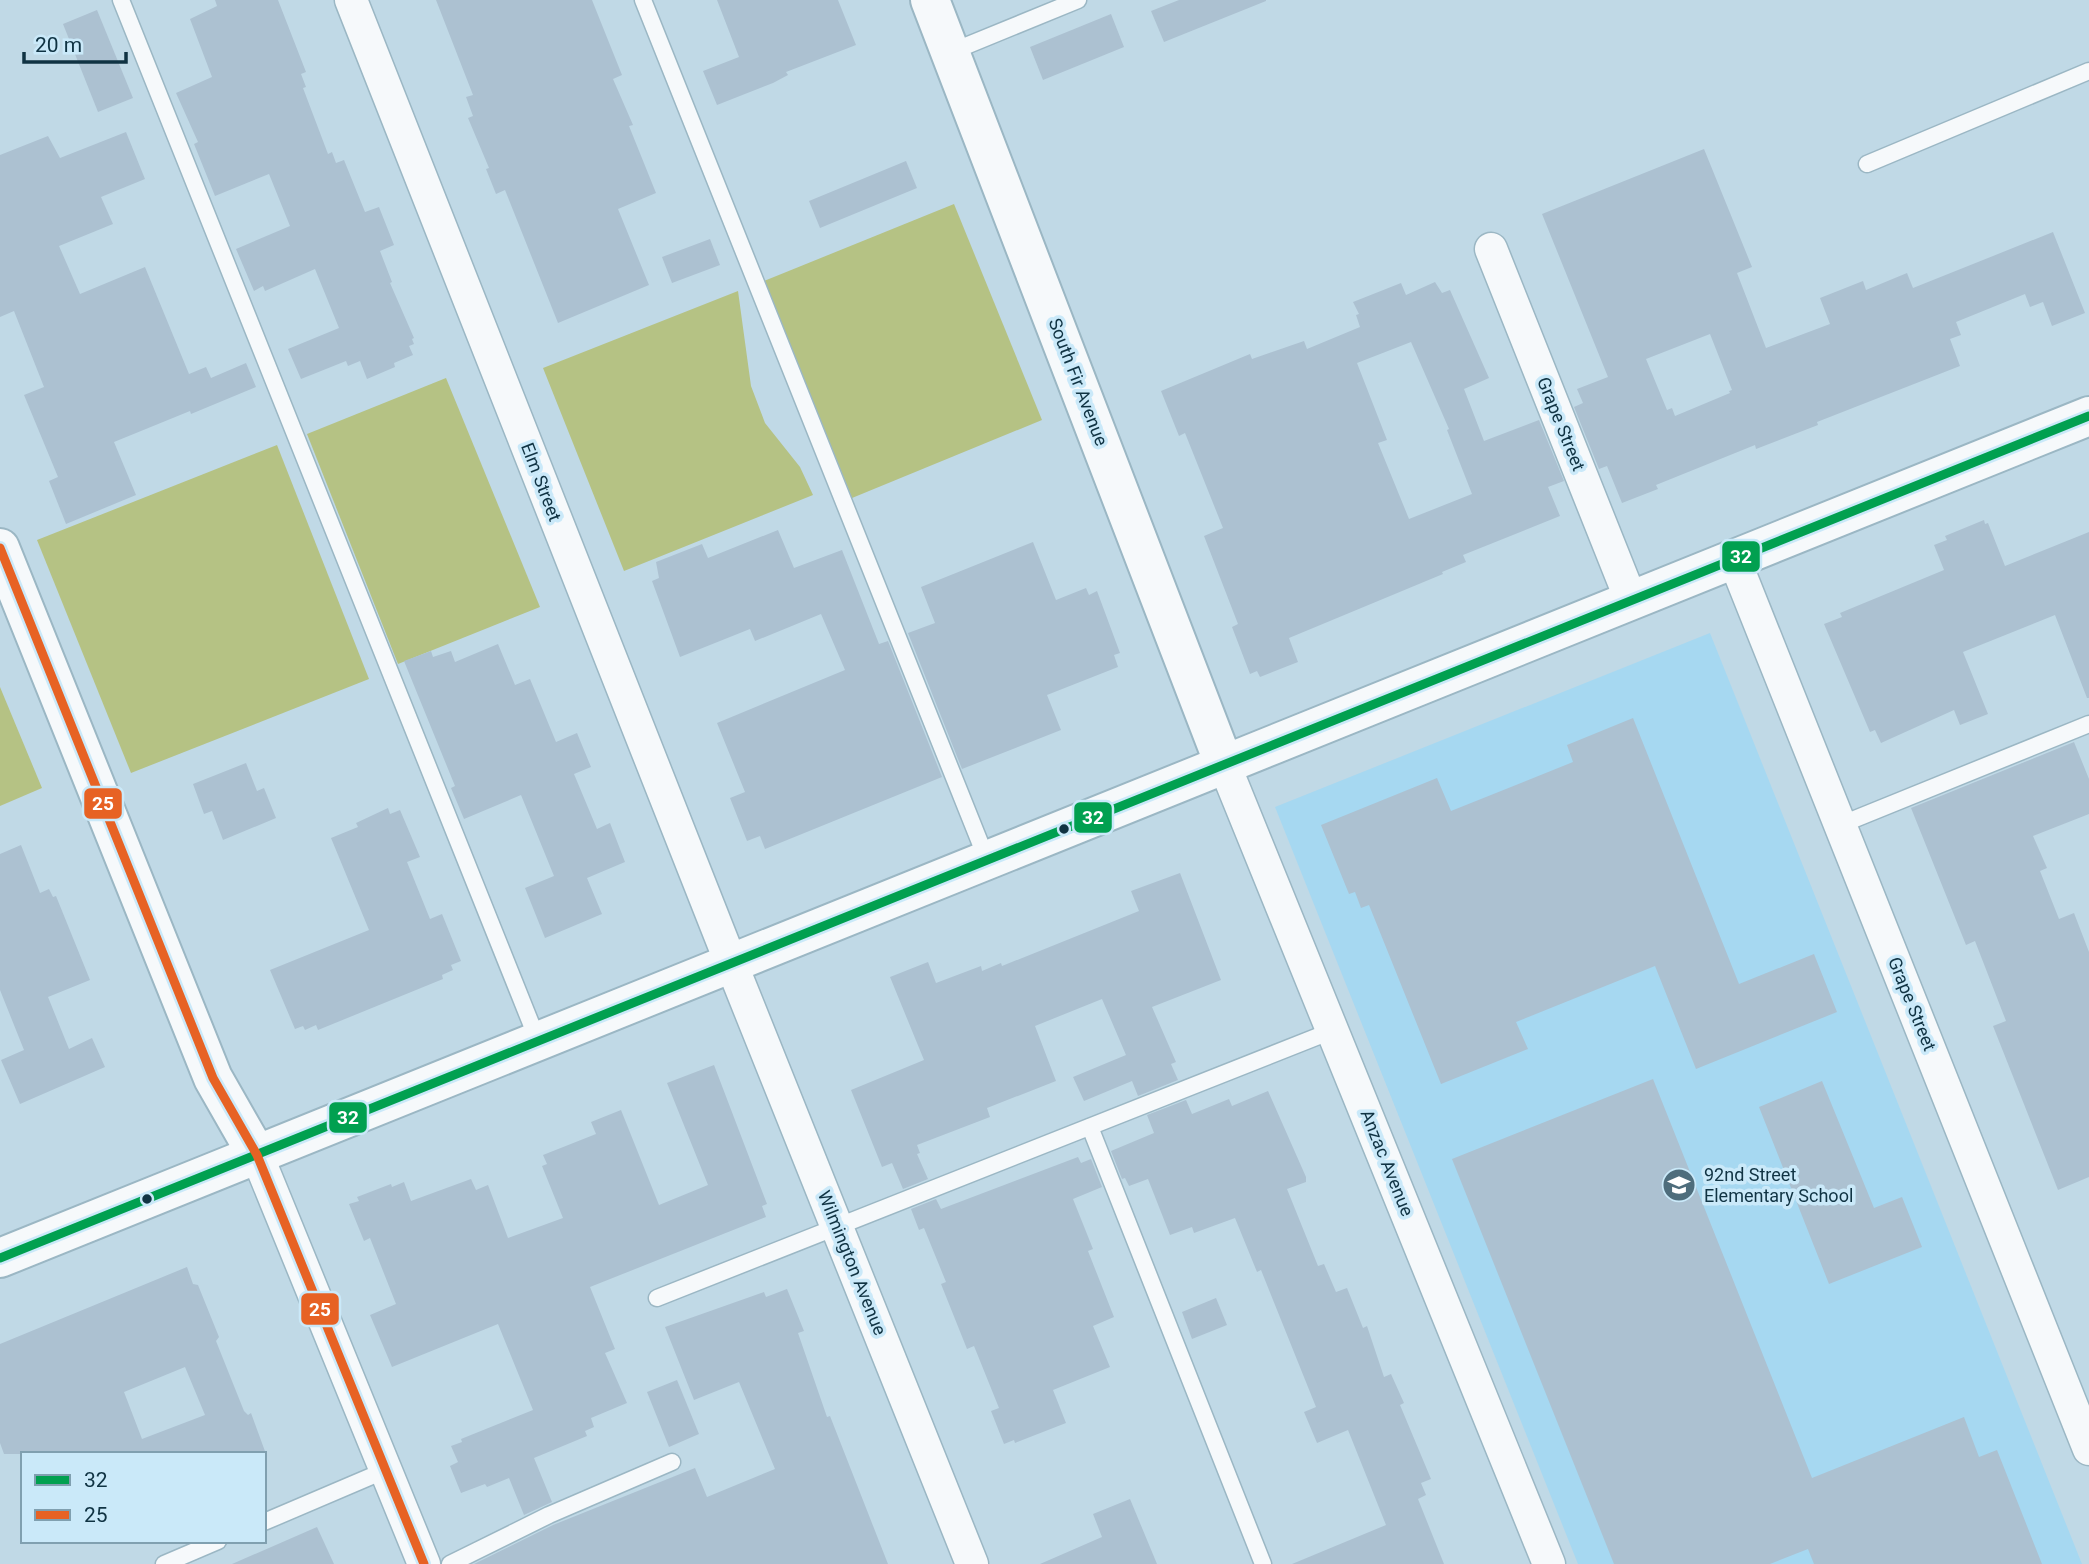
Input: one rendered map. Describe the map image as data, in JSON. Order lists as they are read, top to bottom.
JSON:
{
  "streets": {
    "street": [
      "South Fir Avenue",
      "Grape Street",
      "Elm Street",
      "Anzac Avenue",
      "Wilmington Avenue"
    ]
  },
  "crossings": [
    ["South Fir Avenue", "Anzac Avenue"],
    ["Elm Street", "Wilmington Avenue"]
  ],
  "places": {
    "school or university": ["92nd Street Elementary School"]
  },
  "lines": ["transit line 32", "transit line 25"],
  "legend": ["32", "25"],
  "scale_bar": "20 m"
}
